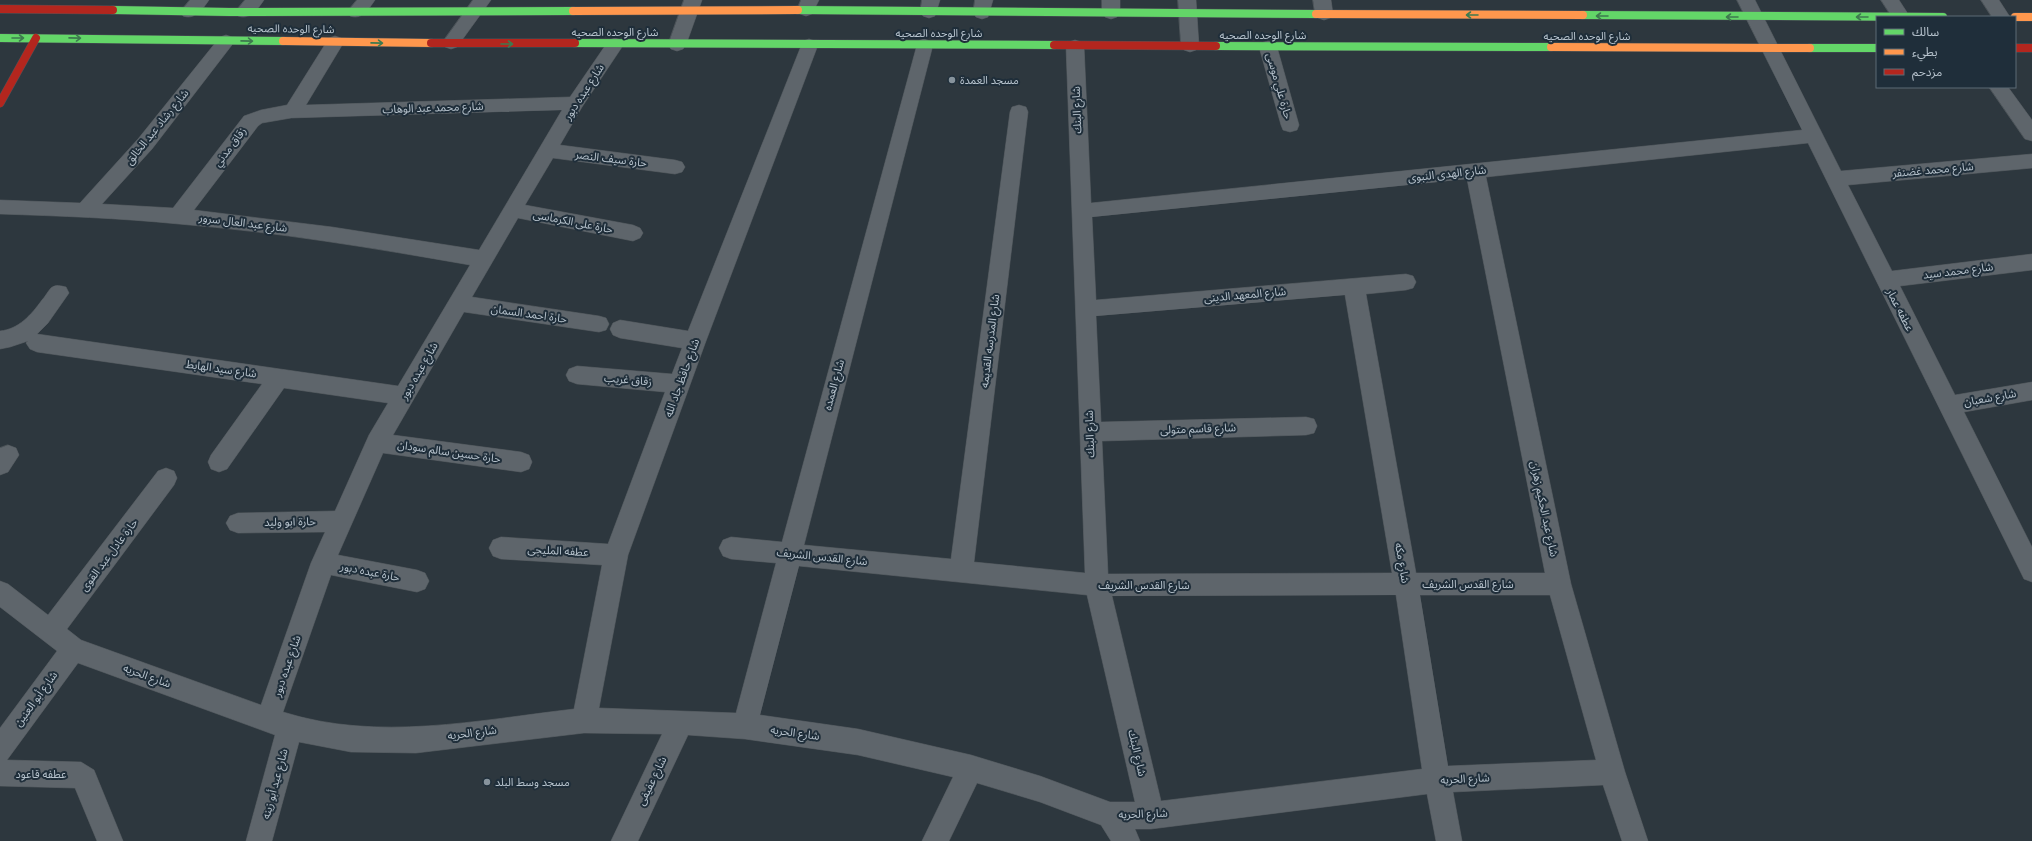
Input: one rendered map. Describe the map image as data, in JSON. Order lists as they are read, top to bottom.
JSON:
{
  "streets": {
    "main road": ["شارع الوحده الصحيه"],
    "street": [
      "حارة علي موسى",
      "شارع عبده دبور",
      "شارع محمد عبد الوهاب",
      "شارع البنك",
      "شارع رشاد عبد الخالق",
      "زقاق مدني",
      "حارة سيف النصر",
      "شارع محمد غضنفر",
      "شارع الهدى النبوى",
      "حارة على الكرماسى",
      "شارع عبد العال سرور",
      "شارع محمد سيد",
      "شارع المعهد الدينى",
      "عطفه عمار",
      "حارة احمد السمان",
      "شارع المدرسه القديمه",
      "شارع سيد الهابط",
      "شارع حافظ جاد الله",
      "زقاق غريب",
      "شارع العمده",
      "شارع شعبان",
      "شارع قاسم متولى",
      "حارة حسين سالم سودان",
      "شارع عبد الحكيم زهران",
      "حارة ابو وليد",
      "عطفه المليجى",
      "حارة عادل عبد القوى",
      "شارع القدس الشريف",
      "شارع مكه",
      "حارة عبده دبور",
      "شارع الحريه",
      "شارع أبو العنين",
      "عطفه قاعود",
      "شارع عفيفى",
      "شارع عيد أبو زينه"
    ]
  },
  "crossings": [
    ["شارع الوحده الصحيه", "حارة علي موسى"],
    ["شارع الوحده الصحيه", "شارع عبده دبور"],
    ["شارع الوحده الصحيه", "شارع البنك"],
    ["شارع الوحده الصحيه", "شارع رشاد عبد الخالق"],
    ["شارع الوحده الصحيه", "عطفه عمار"],
    ["شارع الوحده الصحيه", "شارع حافظ جاد الله"],
    ["شارع الوحده الصحيه", "شارع العمده"],
    ["شارع عبده دبور", "شارع محمد عبد الوهاب"],
    ["شارع عبده دبور", "حارة سيف النصر"],
    ["شارع عبده دبور", "حارة على الكرماسى"],
    ["شارع عبده دبور", "شارع عبد العال سرور"],
    ["شارع عبده دبور", "حارة احمد السمان"],
    ["شارع عبده دبور", "شارع سيد الهابط"],
    ["شارع عبده دبور", "حارة حسين سالم سودان"],
    ["شارع عبده دبور", "حارة ابو وليد"],
    ["شارع عبده دبور", "حارة عبده دبور"],
    ["شارع عبده دبور", "شارع الحريه"],
    ["شارع عبده دبور", "شارع عيد أبو زينه"],
    ["شارع محمد عبد الوهاب", "زقاق مدني"],
    ["شارع البنك", "شارع الهدى النبوى"],
    ["شارع البنك", "شارع المعهد الدينى"],
    ["شارع البنك", "شارع قاسم متولى"],
    ["شارع البنك", "شارع القدس الشريف"],
    ["شارع البنك", "شارع الحريه"],
    ["شارع رشاد عبد الخالق", "شارع عبد العال سرور"],
    ["زقاق مدني", "شارع عبد العال سرور"],
    ["شارع محمد غضنفر", "عطفه عمار"],
    ["شارع الهدى النبوى", "عطفه عمار"],
    ["شارع الهدى النبوى", "شارع عبد الحكيم زهران"],
    ["شارع محمد سيد", "عطفه عمار"],
    ["شارع المعهد الدينى", "شارع مكه"],
    ["عطفه عمار", "شارع شعبان"],
    ["شارع المدرسه القديمه", "شارع القدس الشريف"],
    ["شارع حافظ جاد الله", "زقاق غريب"],
    ["شارع حافظ جاد الله", "عطفه المليجى"],
    ["شارع حافظ جاد الله", "شارع الحريه"],
    ["شارع العمده", "شارع القدس الشريف"],
    ["شارع العمده", "شارع الحريه"],
    ["شارع عبد الحكيم زهران", "شارع القدس الشريف"],
    ["شارع عبد الحكيم زهران", "شارع الحريه"],
    ["حارة عادل عبد القوى", "شارع الحريه"],
    ["شارع القدس الشريف", "شارع مكه"],
    ["شارع مكه", "شارع الحريه"],
    ["شارع الحريه", "شارع أبو العنين"],
    ["شارع الحريه", "شارع عفيفى"],
    ["شارع الحريه", "شارع عيد أبو زينه"]
  ],
  "places": ["مسجد العمدة", "مسجد وسط البلد"],
  "legend": ["سالك", "بطيء", "مزدحم"]
}
